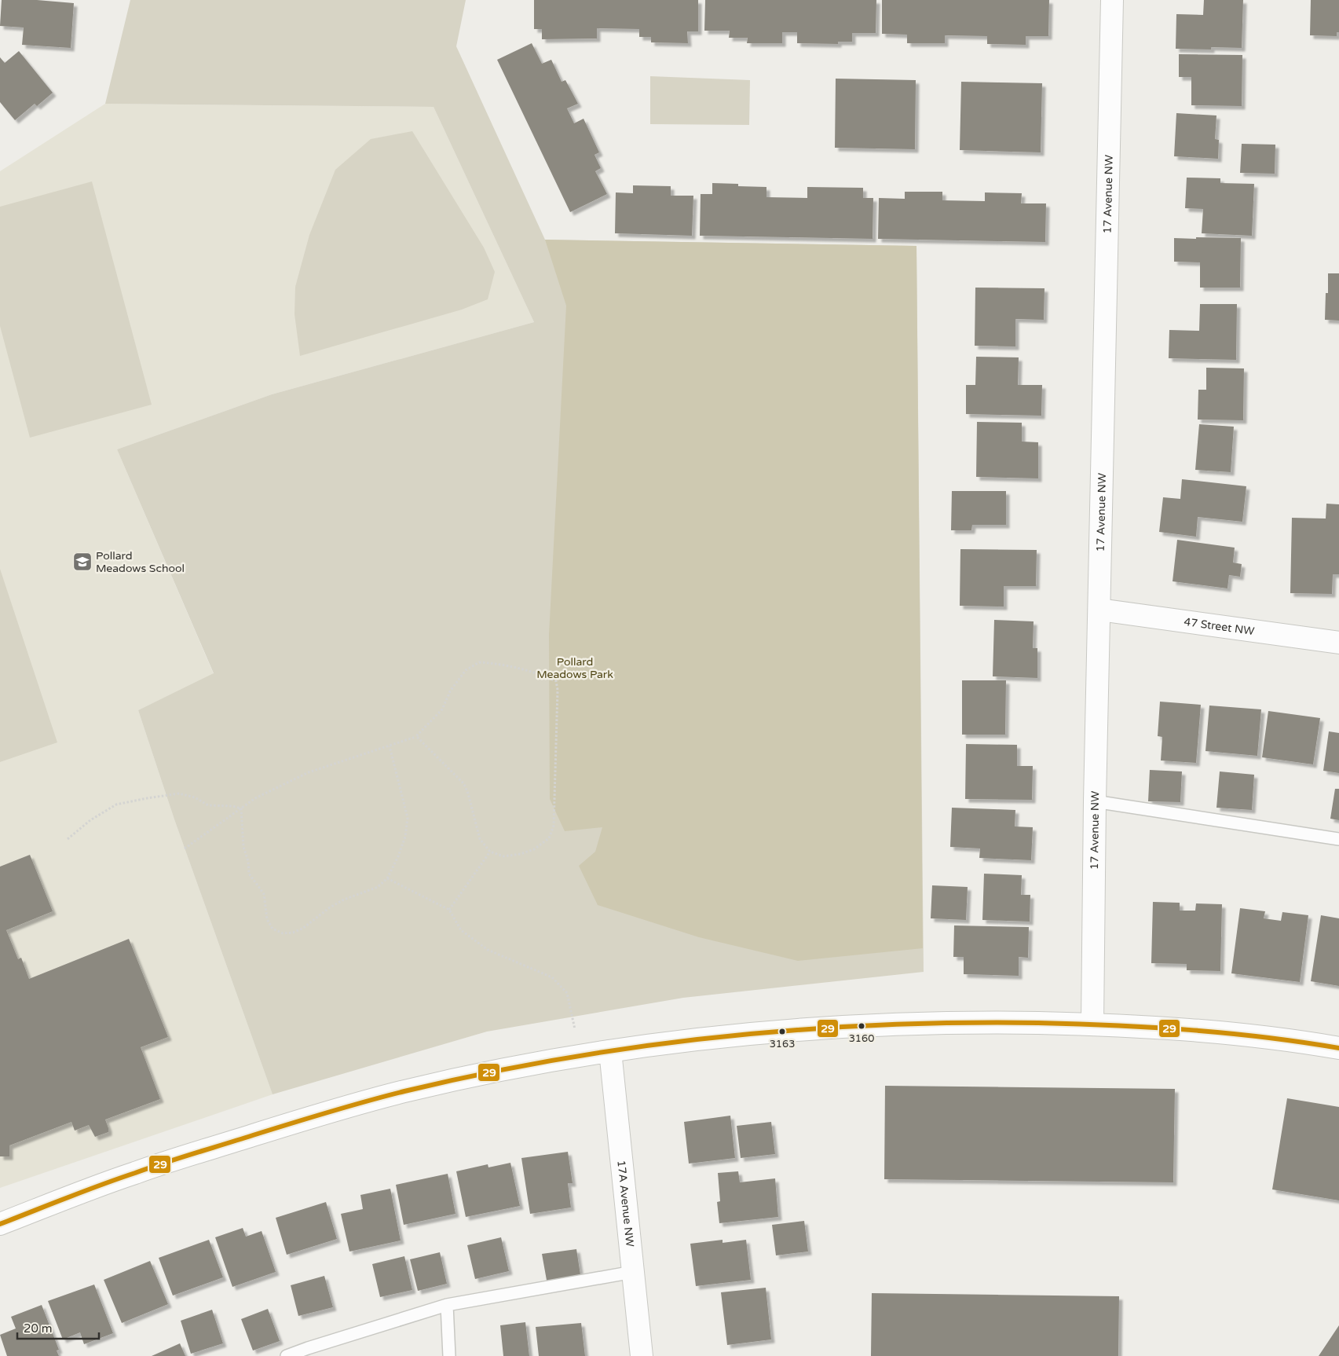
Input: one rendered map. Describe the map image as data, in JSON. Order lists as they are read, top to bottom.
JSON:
{
  "streets": {
    "street": ["17 Avenue NW", "47 Street NW", "17A Avenue NW"]
  },
  "crossings": [
    ["17 Avenue NW", "47 Street NW"]
  ],
  "parks": ["Pollard Meadows Park"],
  "places": {
    "school or university": ["Pollard Meadows School"],
    "other": ["3160", "3163"]
  },
  "lines": ["transit line 29"],
  "scale_bar": "20 m"
}
